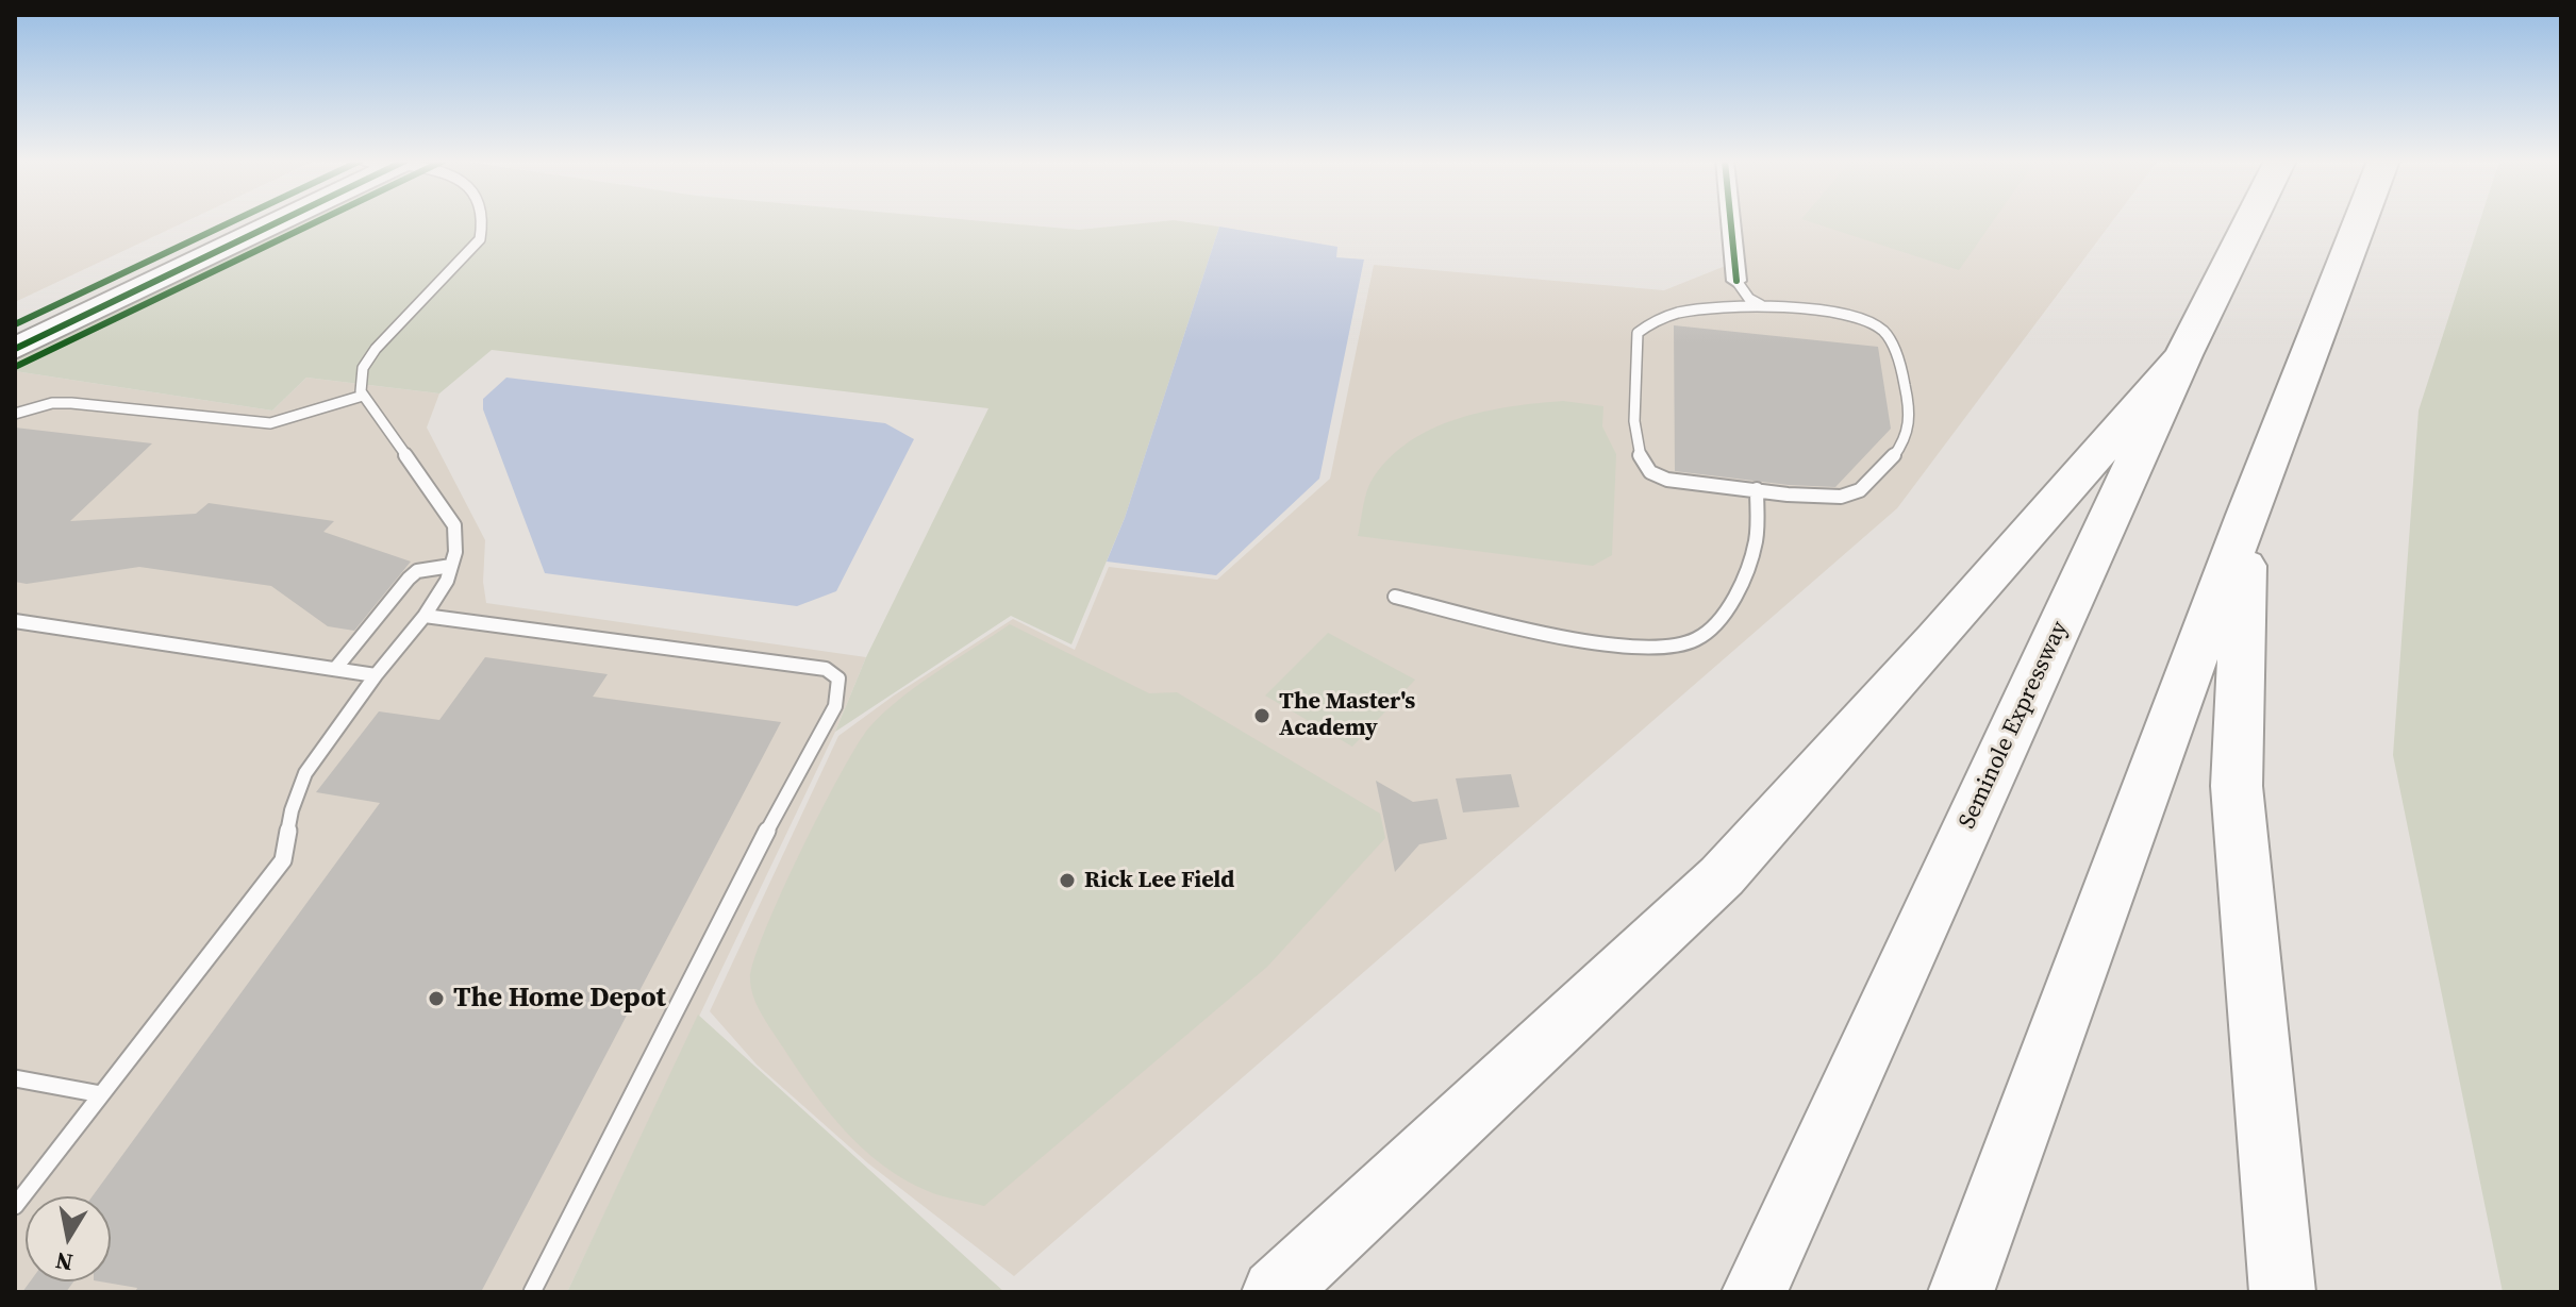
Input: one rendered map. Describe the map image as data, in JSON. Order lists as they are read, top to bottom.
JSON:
{
  "streets": {
    "highway": ["Seminole Expressway"]
  },
  "places": ["The Master's Academy", "Rick Lee Field", "The Home Depot"],
  "north": "bottom"
}
